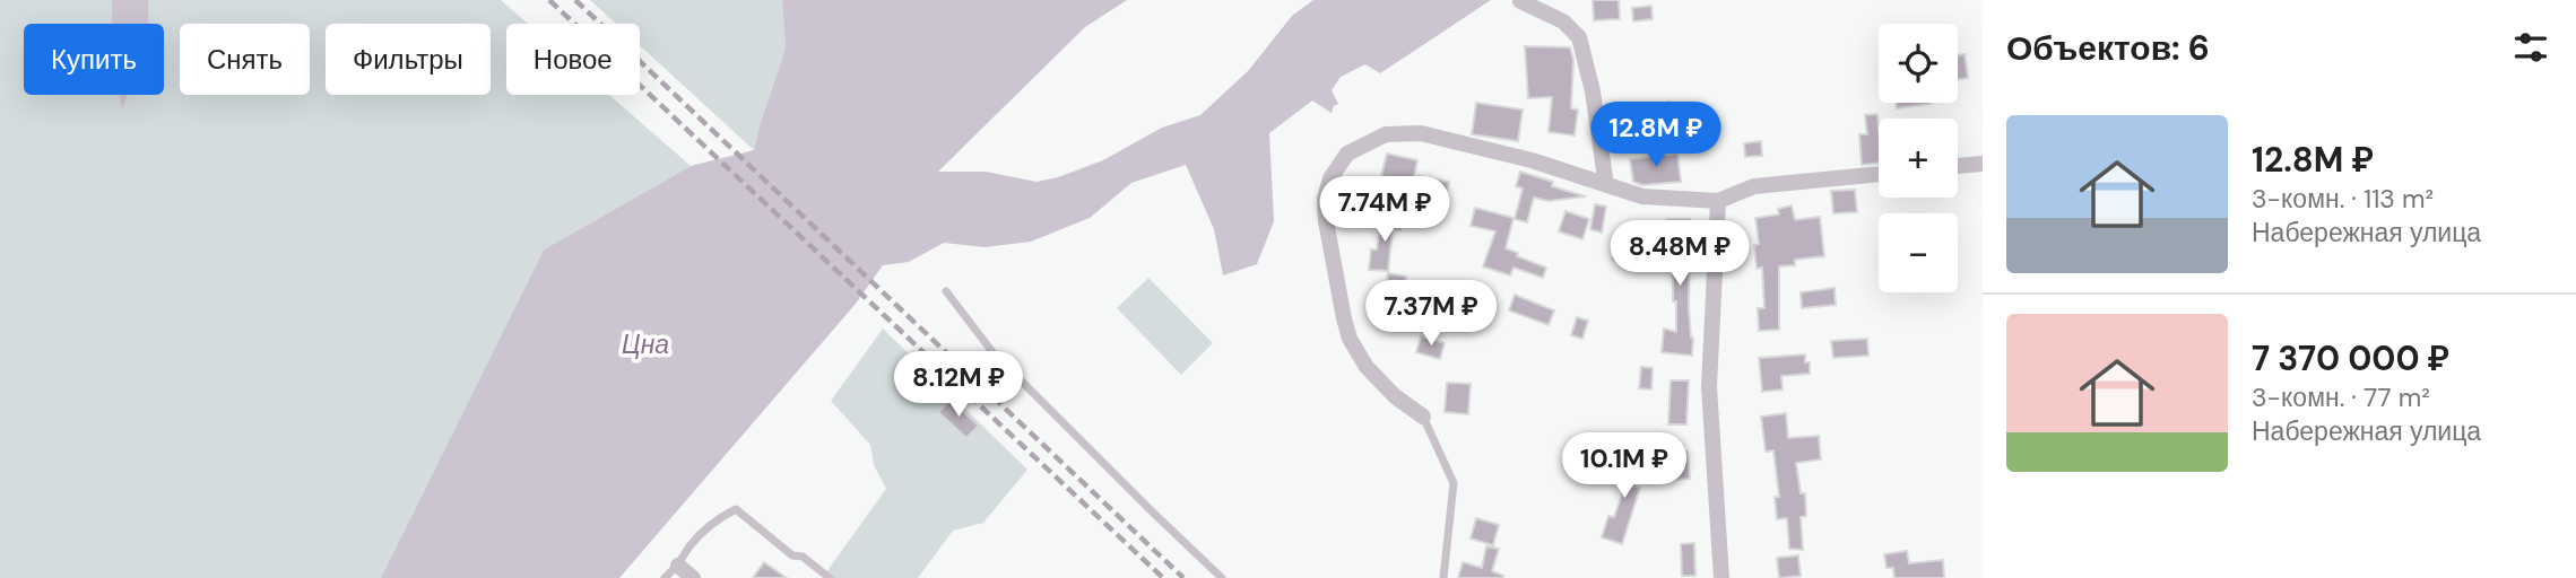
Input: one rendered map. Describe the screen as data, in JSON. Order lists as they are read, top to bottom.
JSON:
{
  "water": ["Цна"],
  "page": {
    "heading": "Объектов: 6",
    "map_buttons": ["+", "−"],
    "chip": [
      "Купить",
      "Снять",
      "Фильтры",
      "Новое"
    ],
    "list": [
      {
        "name": "12.8M ₽",
        "note": "3-комн. · 113 m² · Набережная улица"
      },
      {
        "name": "7 370 000 ₽",
        "note": "3-комн. · 77 m² · Набережная улица"
      }
    ],
    "price": [
      "12.8M ₽",
      "7.74M ₽",
      "8.48M ₽",
      "7.37M ₽",
      "8.12M ₽",
      "10.1M ₽"
    ]
  }
}
